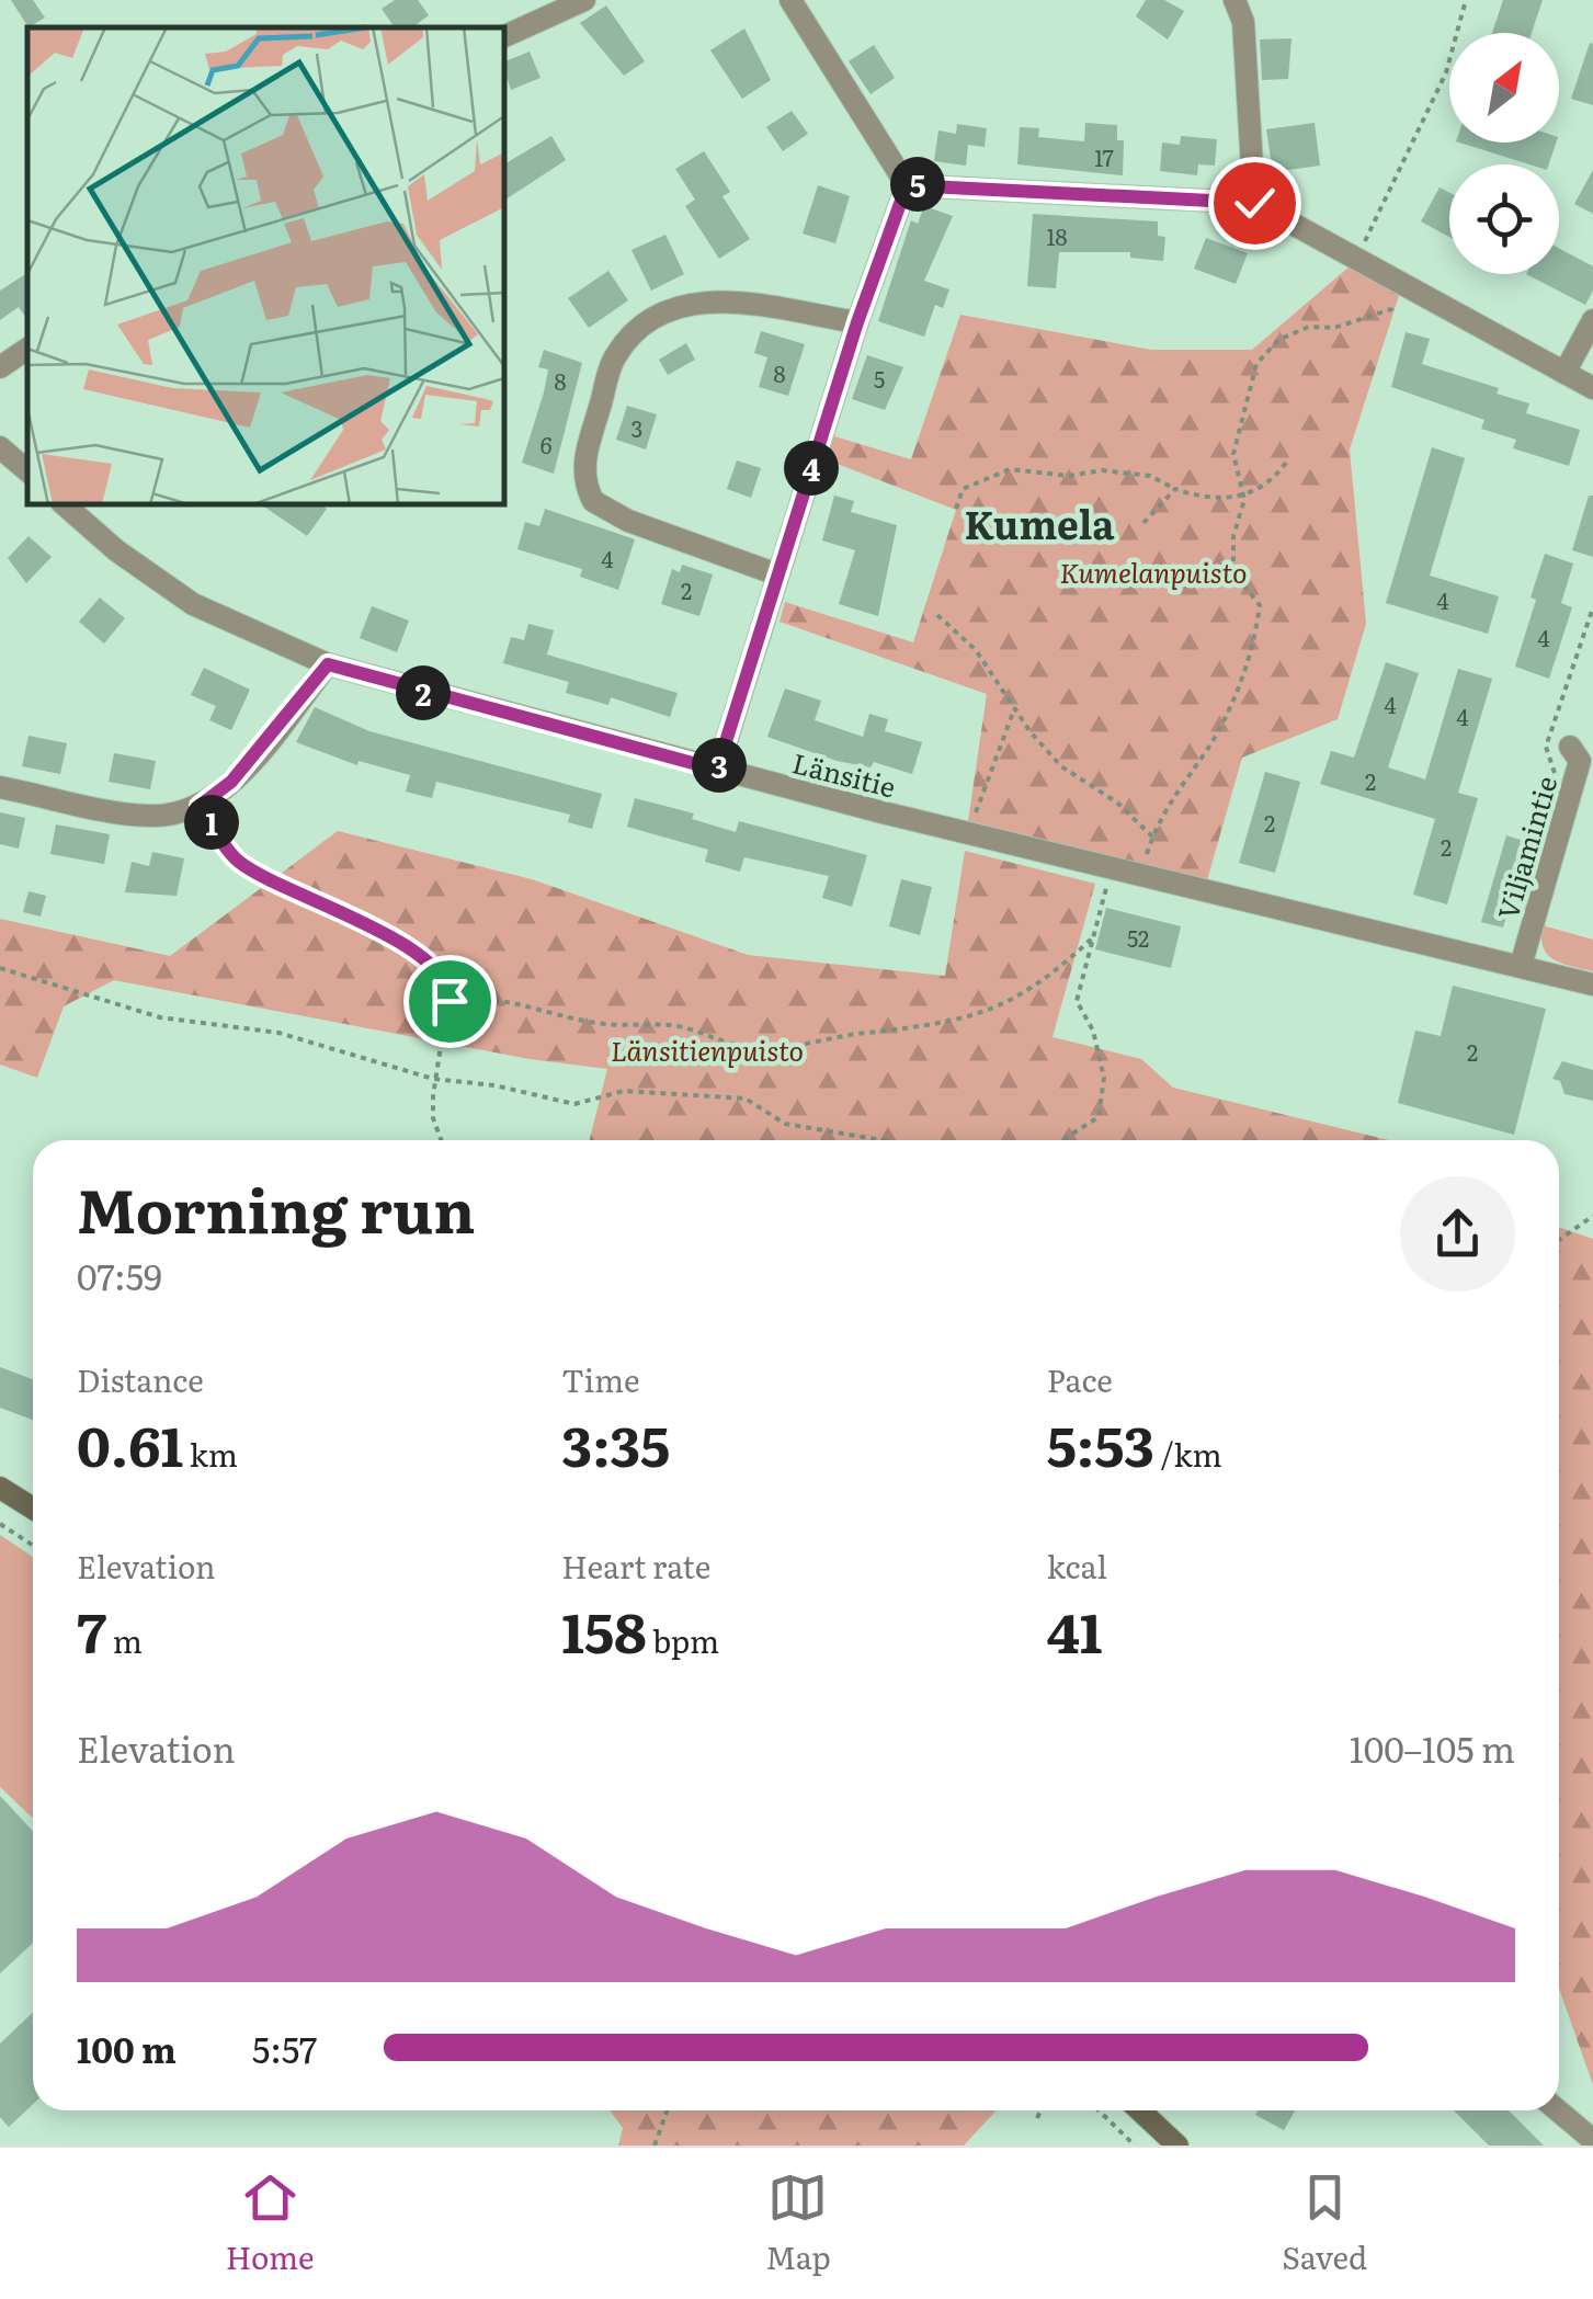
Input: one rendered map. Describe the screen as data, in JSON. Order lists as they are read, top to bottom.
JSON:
{
  "streets": {
    "street": ["Länsitie", "Viljamintie"]
  },
  "crossings": [
    ["Länsitie", "Viljamintie"]
  ],
  "districts": ["Kumela"],
  "parks": ["Kumelanpuisto", "Länsitienpuisto"],
  "house_numbers": [
    "17",
    "18",
    "8",
    "5",
    "8",
    "3",
    "6",
    "4",
    "2",
    "4",
    "4",
    "4",
    "4",
    "2",
    "2",
    "2",
    "52",
    "2"
  ],
  "north": "top right",
  "page": {
    "pins": [
      "5",
      "4",
      "2",
      "3",
      "1"
    ],
    "heading": ["Morning run", "07:59"],
    "stats": [
      ["Distance", "0.61 km"],
      ["Time", "3:35"],
      ["Pace", "5:53 /km"],
      ["Elevation", "7 m"],
      ["Heart rate", "158 bpm"],
      ["kcal", "41"]
    ],
    "chart": ["Elevation", "100–105 m"],
    "list": [
      {
        "name": "100 m",
        "note": "5:57"
      }
    ],
    "tabs": ["Home", "Map", "Saved"]
  }
}
